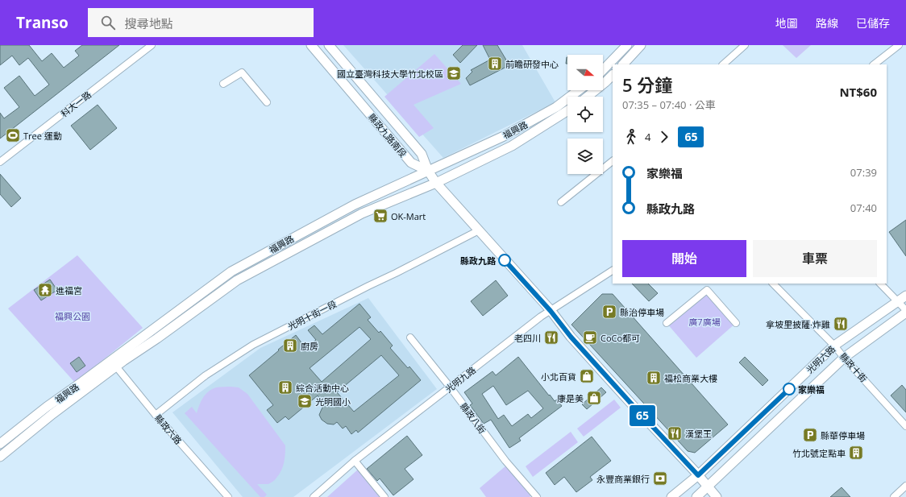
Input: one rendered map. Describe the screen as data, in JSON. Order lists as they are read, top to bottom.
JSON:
{
  "streets": {
    "street": [
      "科大一路",
      "福興路",
      "縣政九路南段",
      "光明十街一段",
      "光明六路",
      "縣政十街",
      "光明九路",
      "縣政八街",
      "縣政六路"
    ]
  },
  "crossings": [
    ["福興路", "縣政九路南段"],
    ["福興路", "縣政六路"],
    ["光明十街一段", "縣政六路"],
    ["光明六路", "縣政十街"],
    ["光明九路", "縣政八街"]
  ],
  "parks": ["福興公園", "廣7廣場"],
  "places": {
    "building": [
      "前瞻研發中心",
      "廚房",
      "福松商業大樓",
      "綜合活動中心",
      "竹北號定點車"
    ],
    "school or university": ["國立臺灣科技大學竹北校區", "光明國小"],
    "sports": ["Tree 運動"],
    "supermarket": ["OK-Mart"],
    "other": ["縣政九路", "家樂福"],
    "temple": ["進福宮"],
    "parking": ["縣治停車場", "縣華停車場"],
    "restaurant": ["拿坡里披薩·炸雞", "老四川", "漢堡王"],
    "cafe": ["CoCo都可"],
    "shop": ["小北百貨", "康是美"],
    "bank": ["永豐商業銀行"]
  },
  "lines": ["bus line 65"],
  "north": "right",
  "page": {
    "header": "Transo",
    "search": "搜尋地點",
    "nav": ["地圖", "路線", "已儲存"],
    "on_map": "65",
    "heading": ["5 分鐘", "07:35 – 07:40 · 公車", "NT$60"],
    "legs": ["4", "65"],
    "list": [
      {
        "name": "家樂福",
        "value": "07:39"
      },
      {
        "name": "縣政九路",
        "value": "07:40"
      }
    ],
    "buttons": ["開始", "車票"]
  }
}
